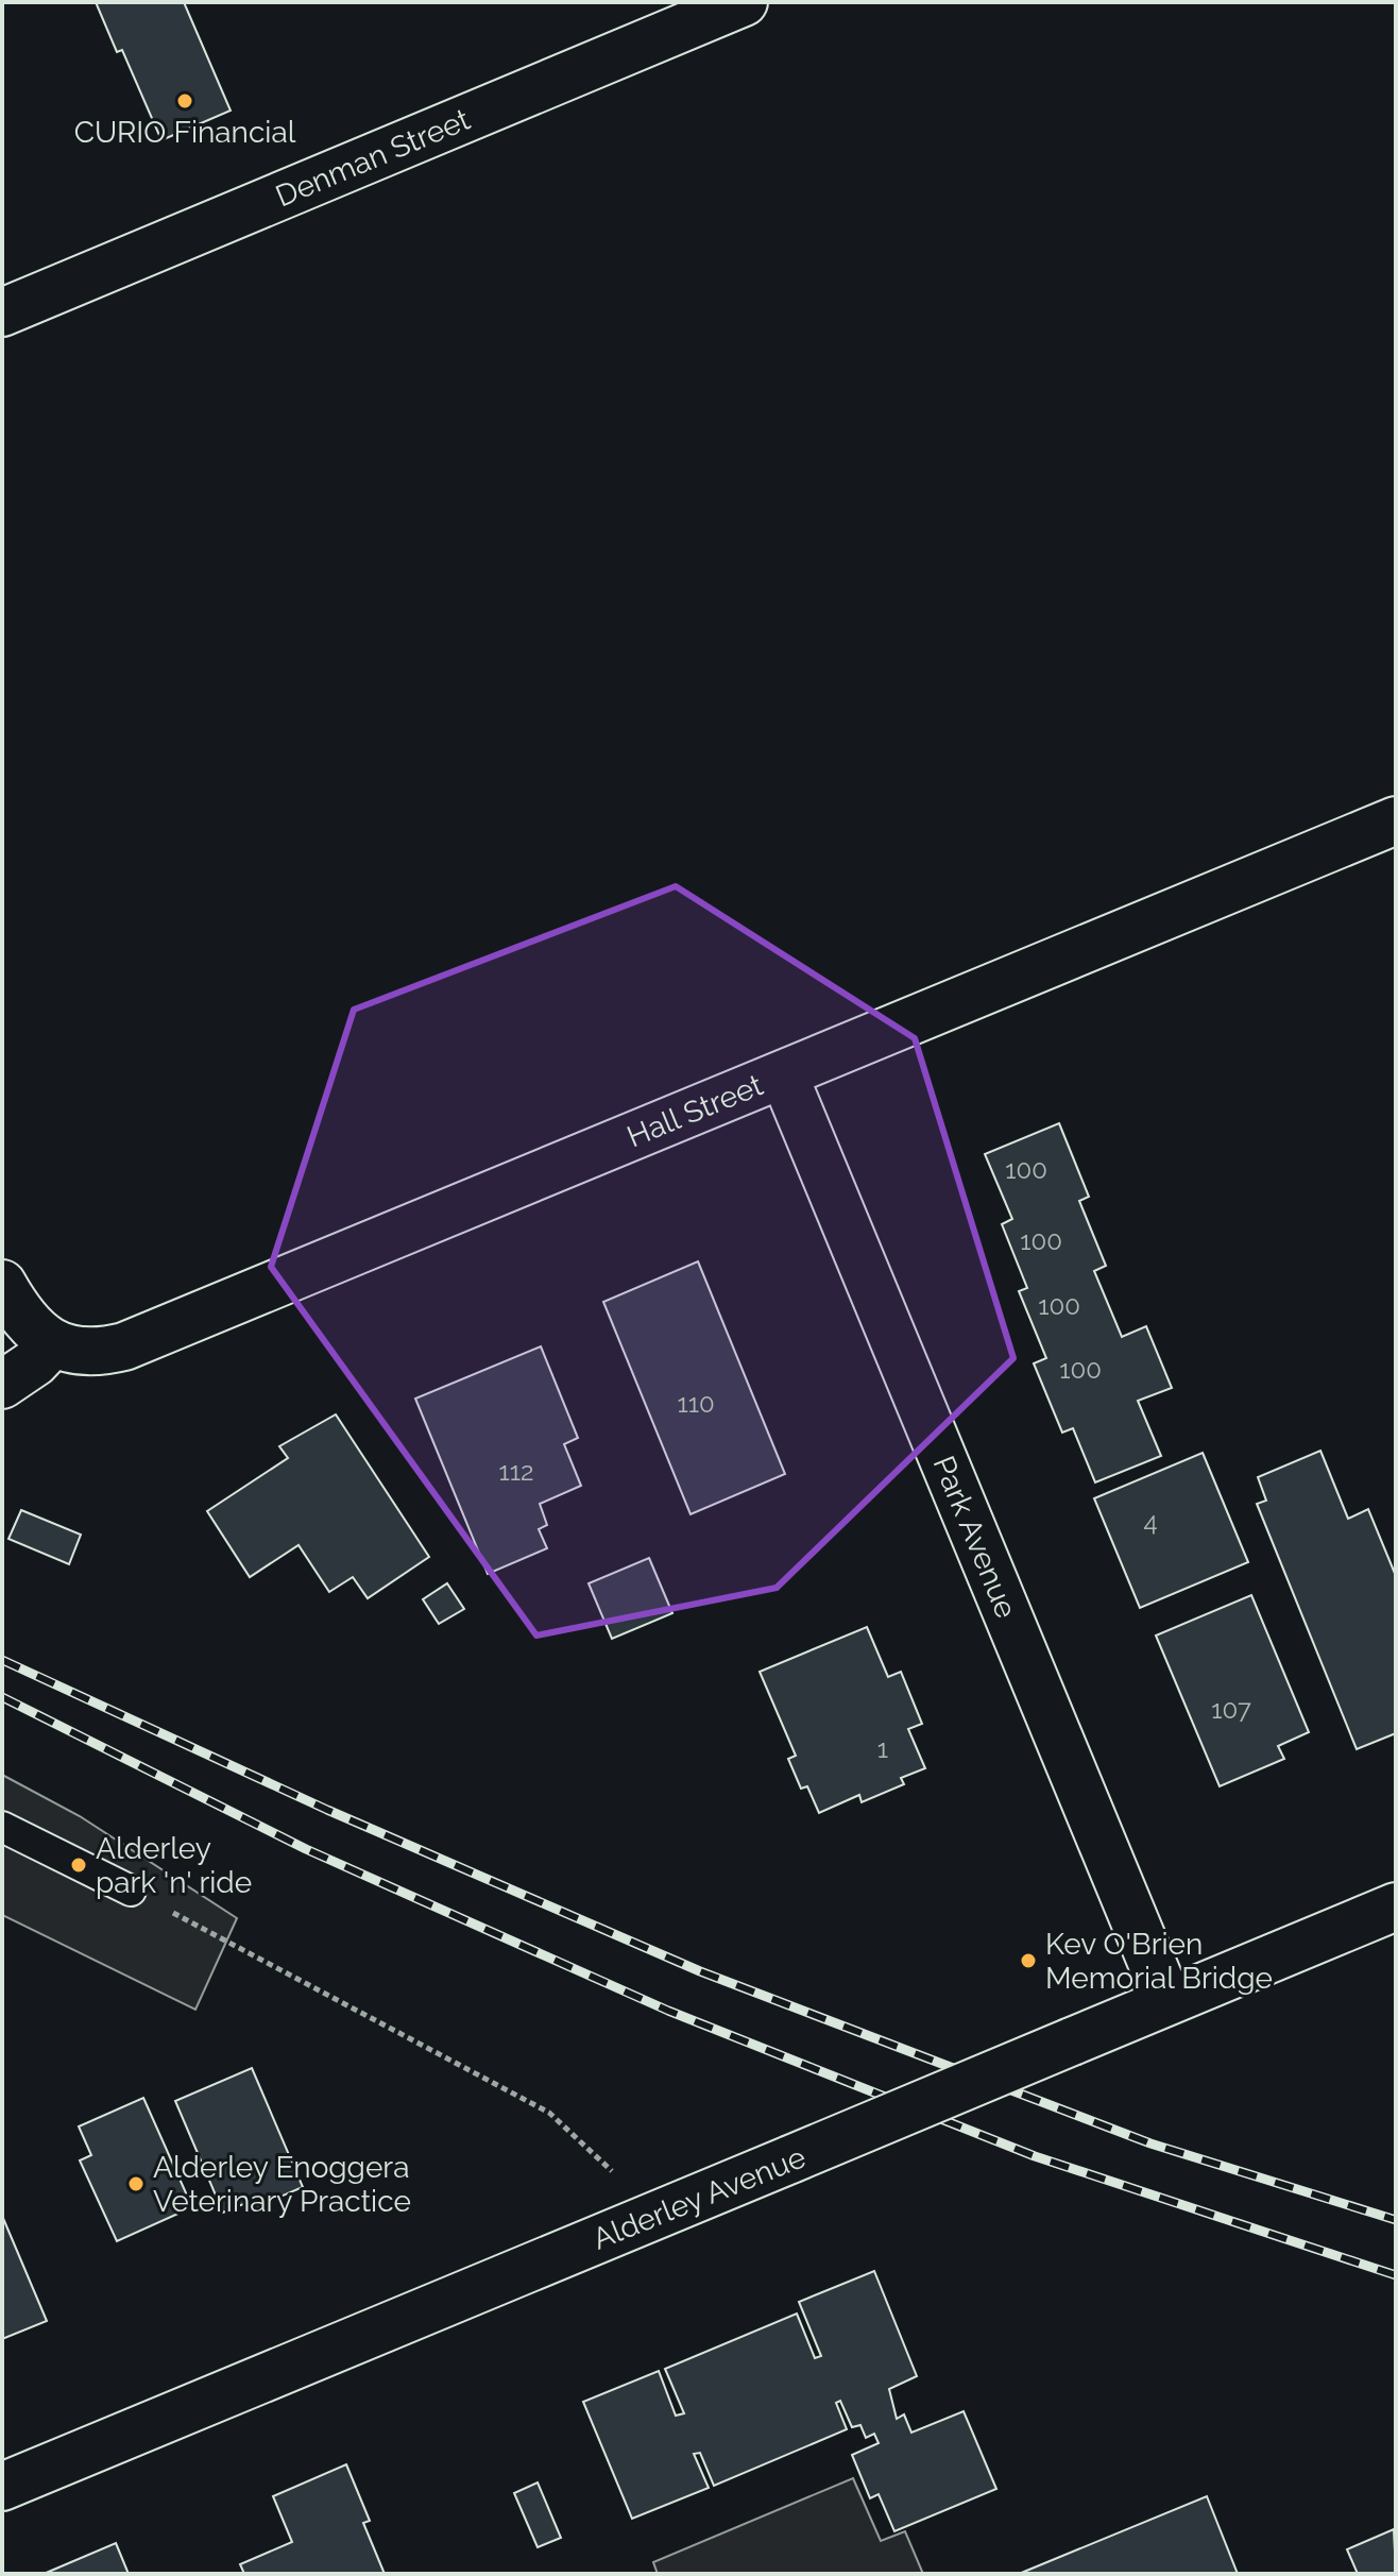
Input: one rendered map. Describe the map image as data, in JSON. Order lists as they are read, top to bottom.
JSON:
{
  "streets": {
    "street": [
      "Denman Street",
      "Hall Street",
      "Park Avenue",
      "Alderley Avenue"
    ]
  },
  "crossings": [
    ["Hall Street", "Park Avenue"],
    ["Park Avenue", "Alderley Avenue"]
  ],
  "places": [
    "CURIO Financial",
    "Alderley park 'n' ride",
    "Kev O'Brien Memorial Bridge",
    "Alderley Enoggera Veterinary Practice"
  ],
  "house_numbers": [
    "100",
    "100",
    "100",
    "100",
    "110",
    "112",
    "4",
    "107",
    "1"
  ]
}
